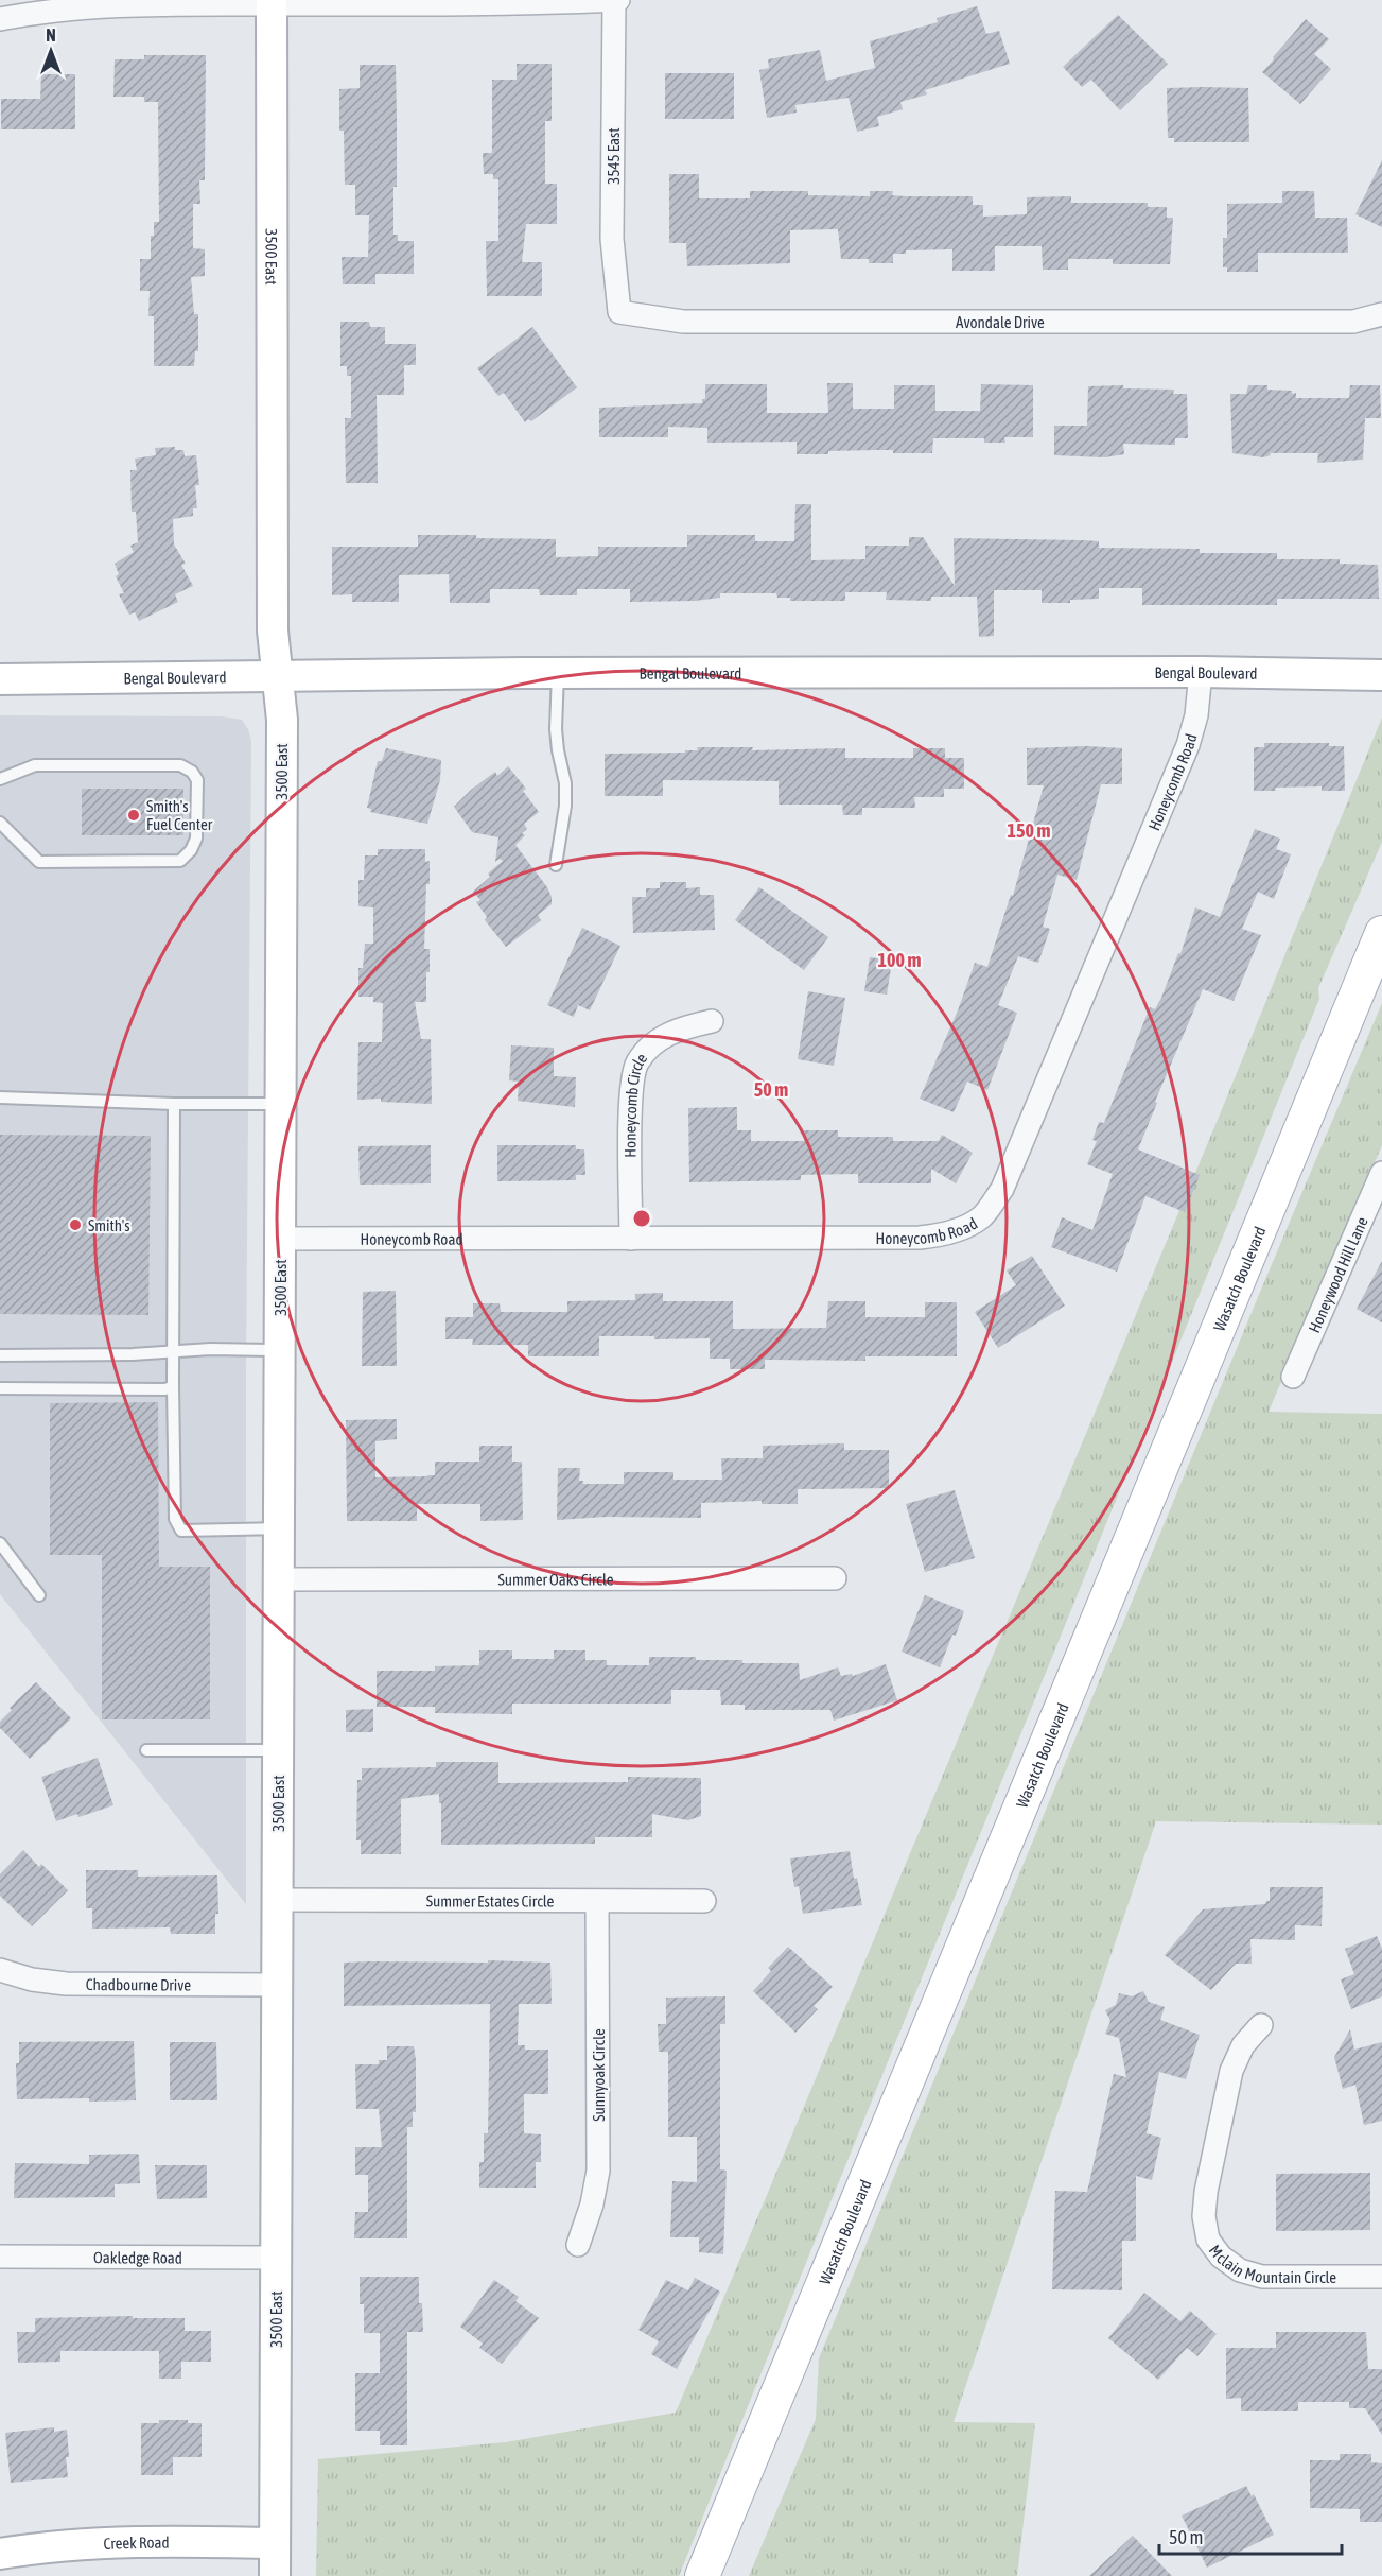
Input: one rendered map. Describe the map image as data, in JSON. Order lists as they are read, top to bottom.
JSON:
{
  "streets": {
    "main road": [
      "3500 East",
      "Bengal Boulevard",
      "Wasatch Boulevard",
      "Creek Road"
    ],
    "street": [
      "3545 East",
      "Avondale Drive",
      "Honeycomb Road",
      "Honeycomb Circle",
      "Honeywood Hill Lane",
      "Summer Oaks Circle",
      "Summer Estates Circle",
      "Chadbourne Drive",
      "Sunnyoak Circle",
      "Oakledge Road",
      "Mclain Mountain Circle"
    ]
  },
  "crossings": [
    ["3545 East", "Avondale Drive"],
    ["3500 East", "Bengal Boulevard"],
    ["3500 East", "Honeycomb Road"],
    ["3500 East", "Summer Oaks Circle"],
    ["3500 East", "Summer Estates Circle"],
    ["3500 East", "Chadbourne Drive"],
    ["3500 East", "Oakledge Road"],
    ["3500 East", "Creek Road"],
    ["Bengal Boulevard", "Honeycomb Road"],
    ["Honeycomb Road", "Honeycomb Circle"],
    ["Summer Estates Circle", "Sunnyoak Circle"]
  ],
  "places": ["Smith's Fuel Center", "Smith's"],
  "scale_bar": "50 m",
  "north": "top",
  "rings": ["150 m", "100 m", "50 m"]
}
